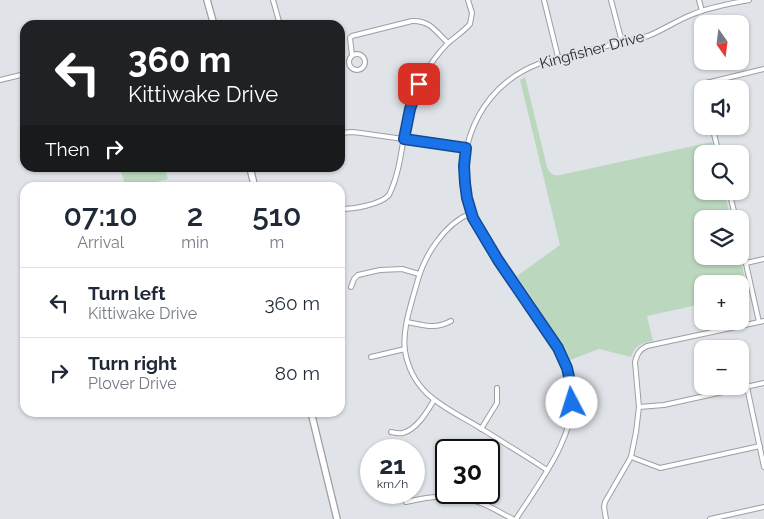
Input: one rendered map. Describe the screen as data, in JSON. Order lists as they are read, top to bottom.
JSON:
{
  "streets": {
    "street": ["Kingfisher Drive"]
  },
  "north": "bottom",
  "page": {
    "map_buttons": ["+", "−"],
    "turn": ["360 m", "Kittiwake Drive"],
    "then": "Then",
    "eta": [
      "07:10",
      "Arrival",
      "2",
      "min",
      "510",
      "m"
    ],
    "list": [
      {
        "name": "Turn left",
        "note": "Kittiwake Drive",
        "value": "360 m"
      },
      {
        "name": "Turn right",
        "note": "Plover Drive",
        "value": "80 m"
      }
    ],
    "speed": "21 km/h",
    "limit": "30"
  }
}
